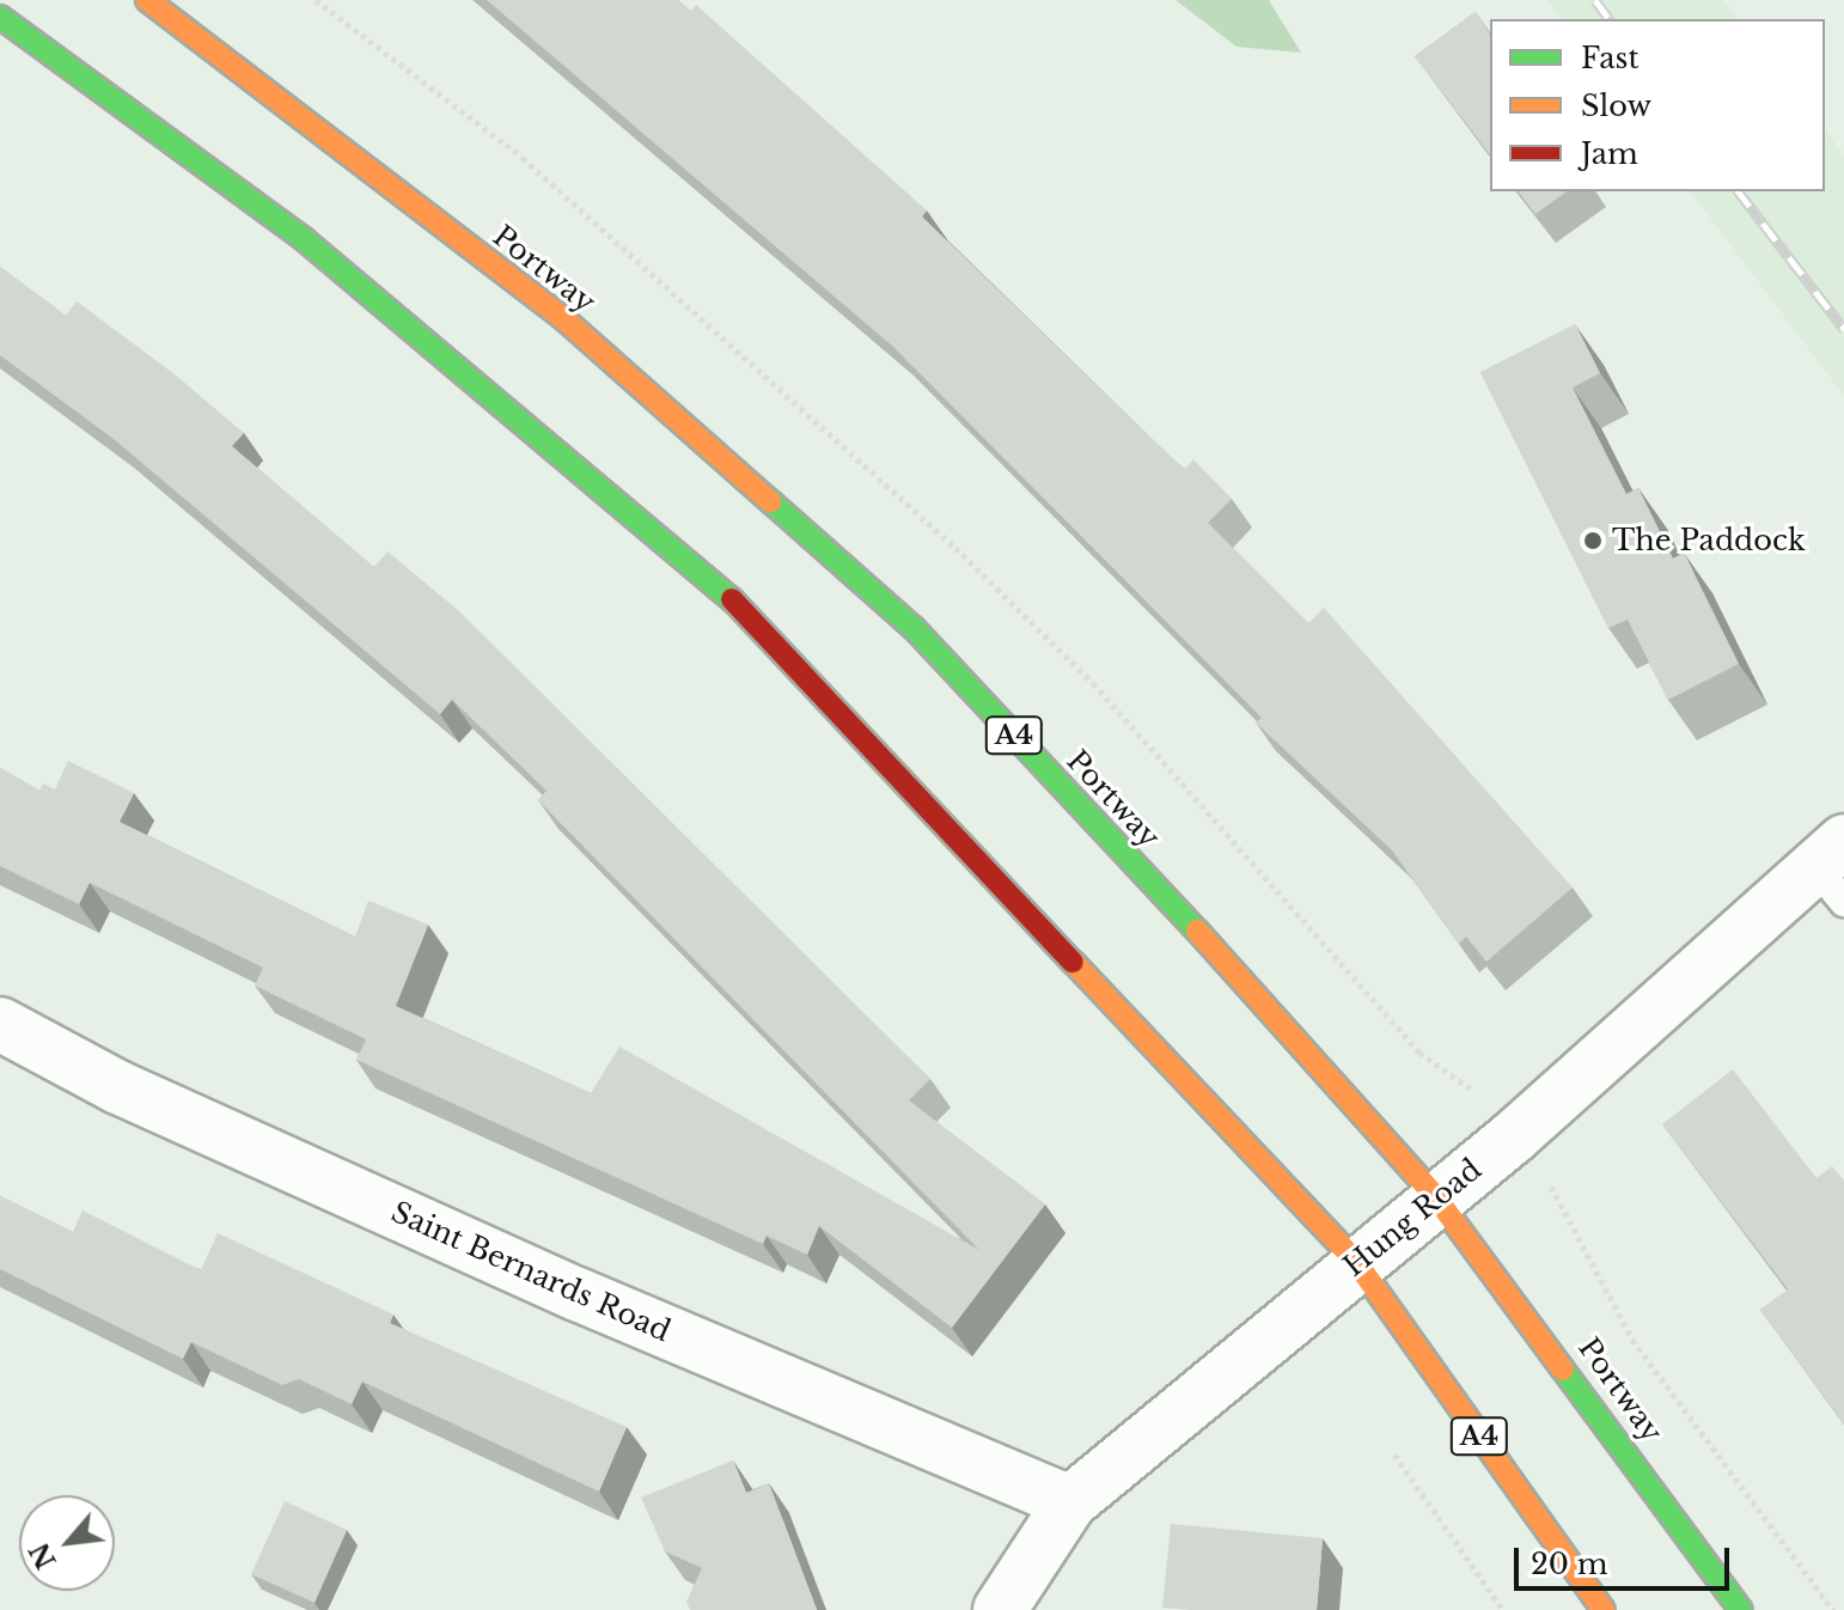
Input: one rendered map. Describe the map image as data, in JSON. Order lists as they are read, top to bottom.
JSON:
{
  "streets": {
    "highway": ["Portway", "A4"],
    "street": ["Hung Road", "Saint Bernards Road"]
  },
  "crossings": [
    ["Portway", "Hung Road"],
    ["A4", "Hung Road"],
    ["Hung Road", "Saint Bernards Road"]
  ],
  "places": ["The Paddock"],
  "legend": ["Fast", "Slow", "Jam"],
  "scale_bar": "20 m",
  "north": "bottom left"
}
